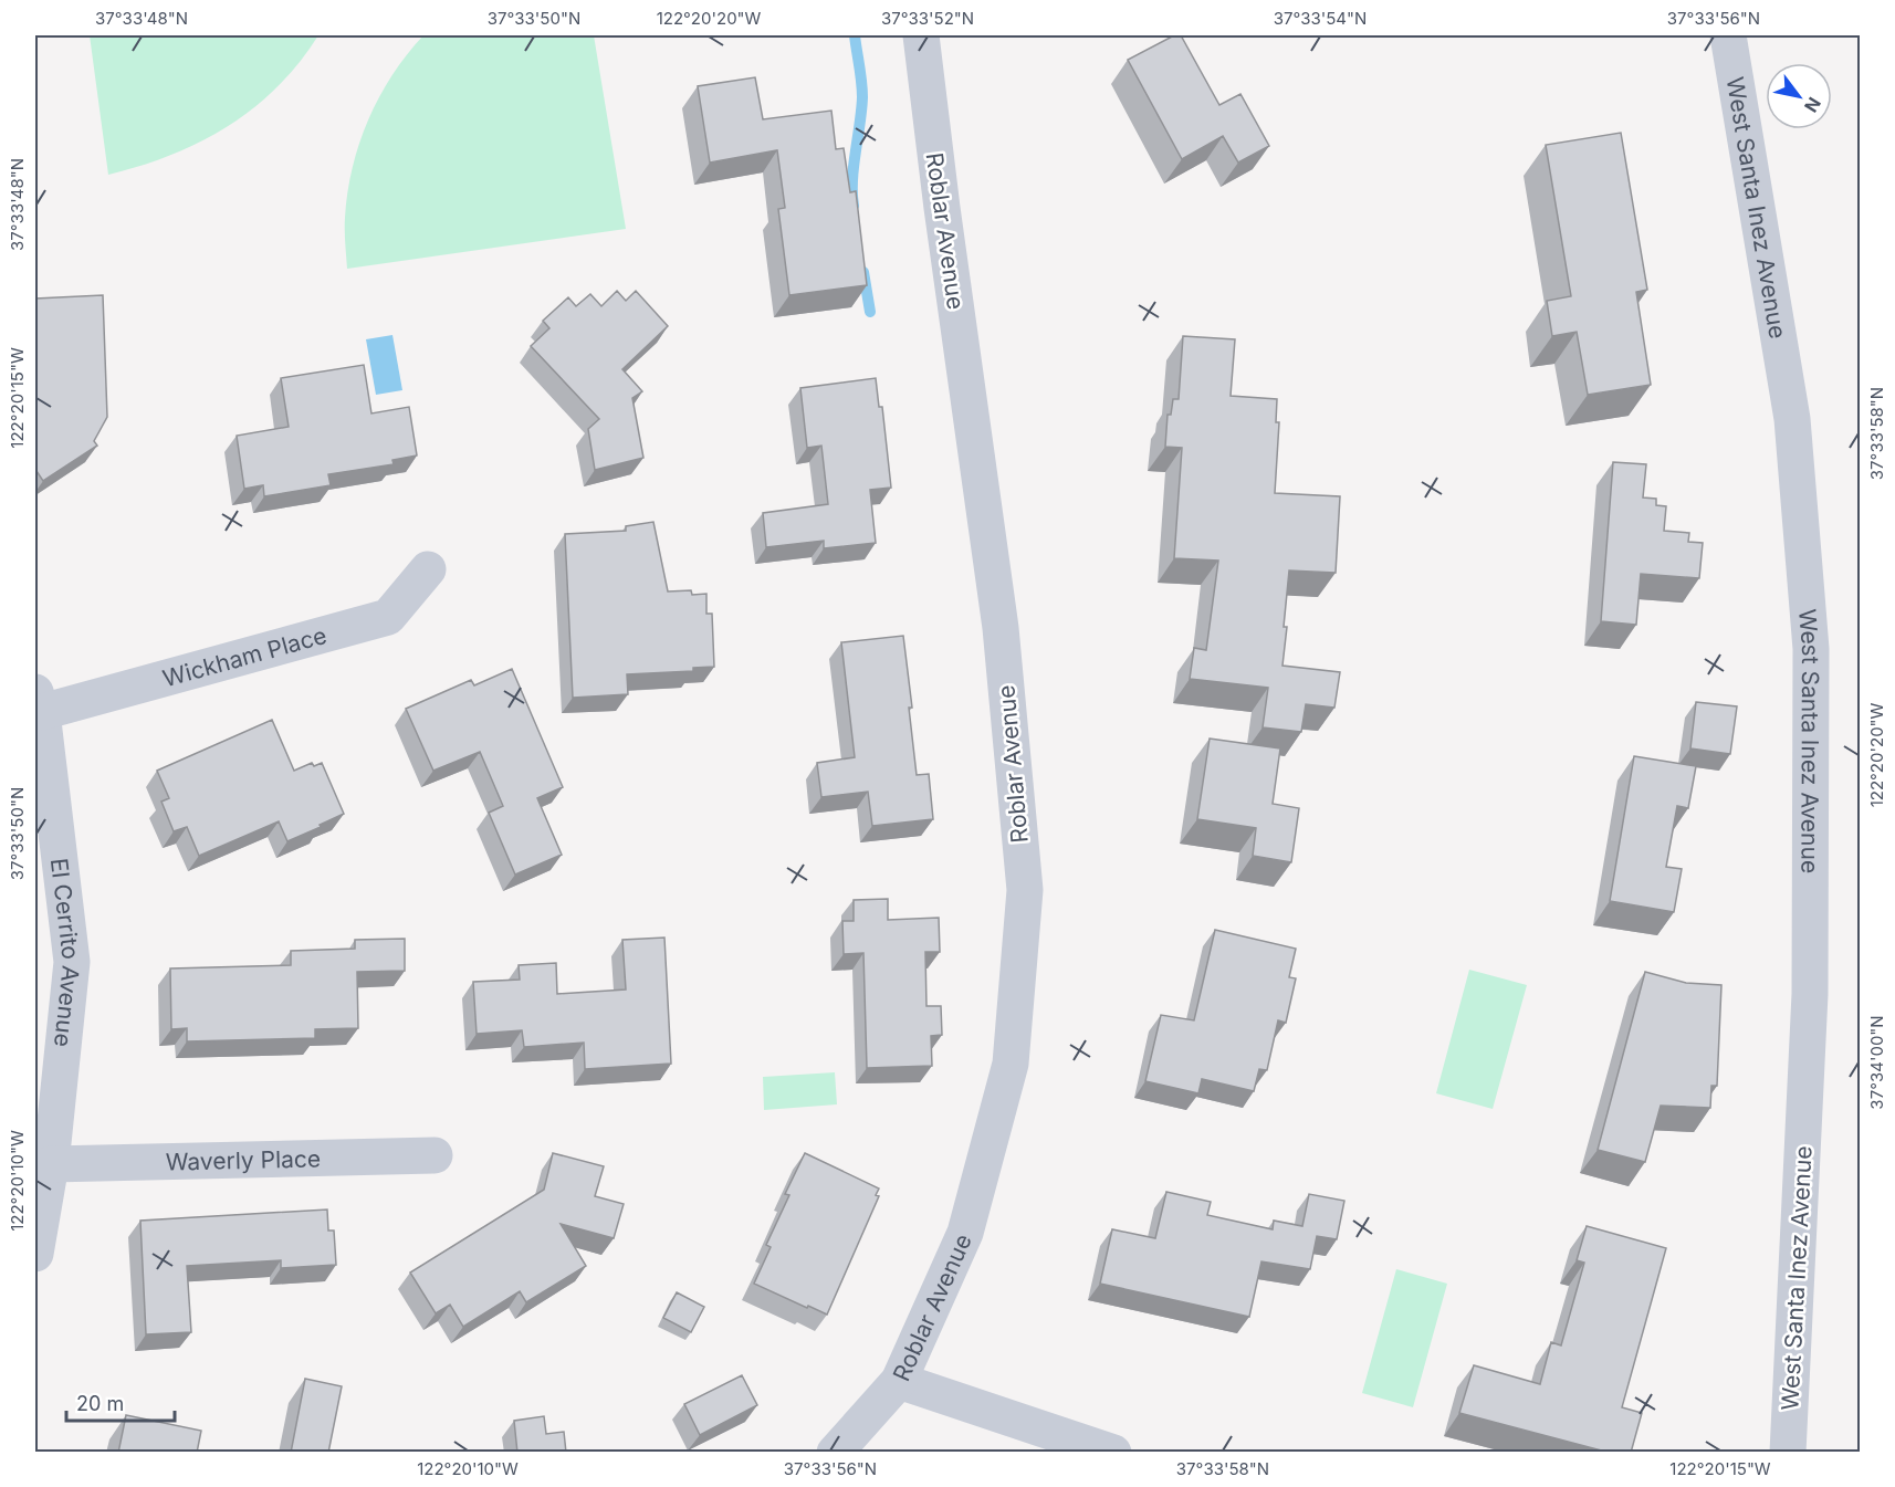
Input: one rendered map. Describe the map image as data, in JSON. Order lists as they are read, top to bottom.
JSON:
{
  "streets": {
    "street": [
      "West Santa Inez Avenue",
      "Roblar Avenue",
      "Wickham Place",
      "El Cerrito Avenue",
      "Waverly Place"
    ]
  },
  "crossings": [
    ["Wickham Place", "El Cerrito Avenue"],
    ["El Cerrito Avenue", "Waverly Place"]
  ],
  "scale_bar": "20 m",
  "north": "bottom right",
  "coordinates": [
    "37°33'48\"N",
    "37°33'50\"N",
    "122°20'20\"W",
    "37°33'52\"N",
    "37°33'54\"N",
    "37°33'56\"N",
    "122°20'15\"W",
    "37°33'58\"N",
    "37°34'00\"N",
    "122°20'10\"W"
  ]
}
